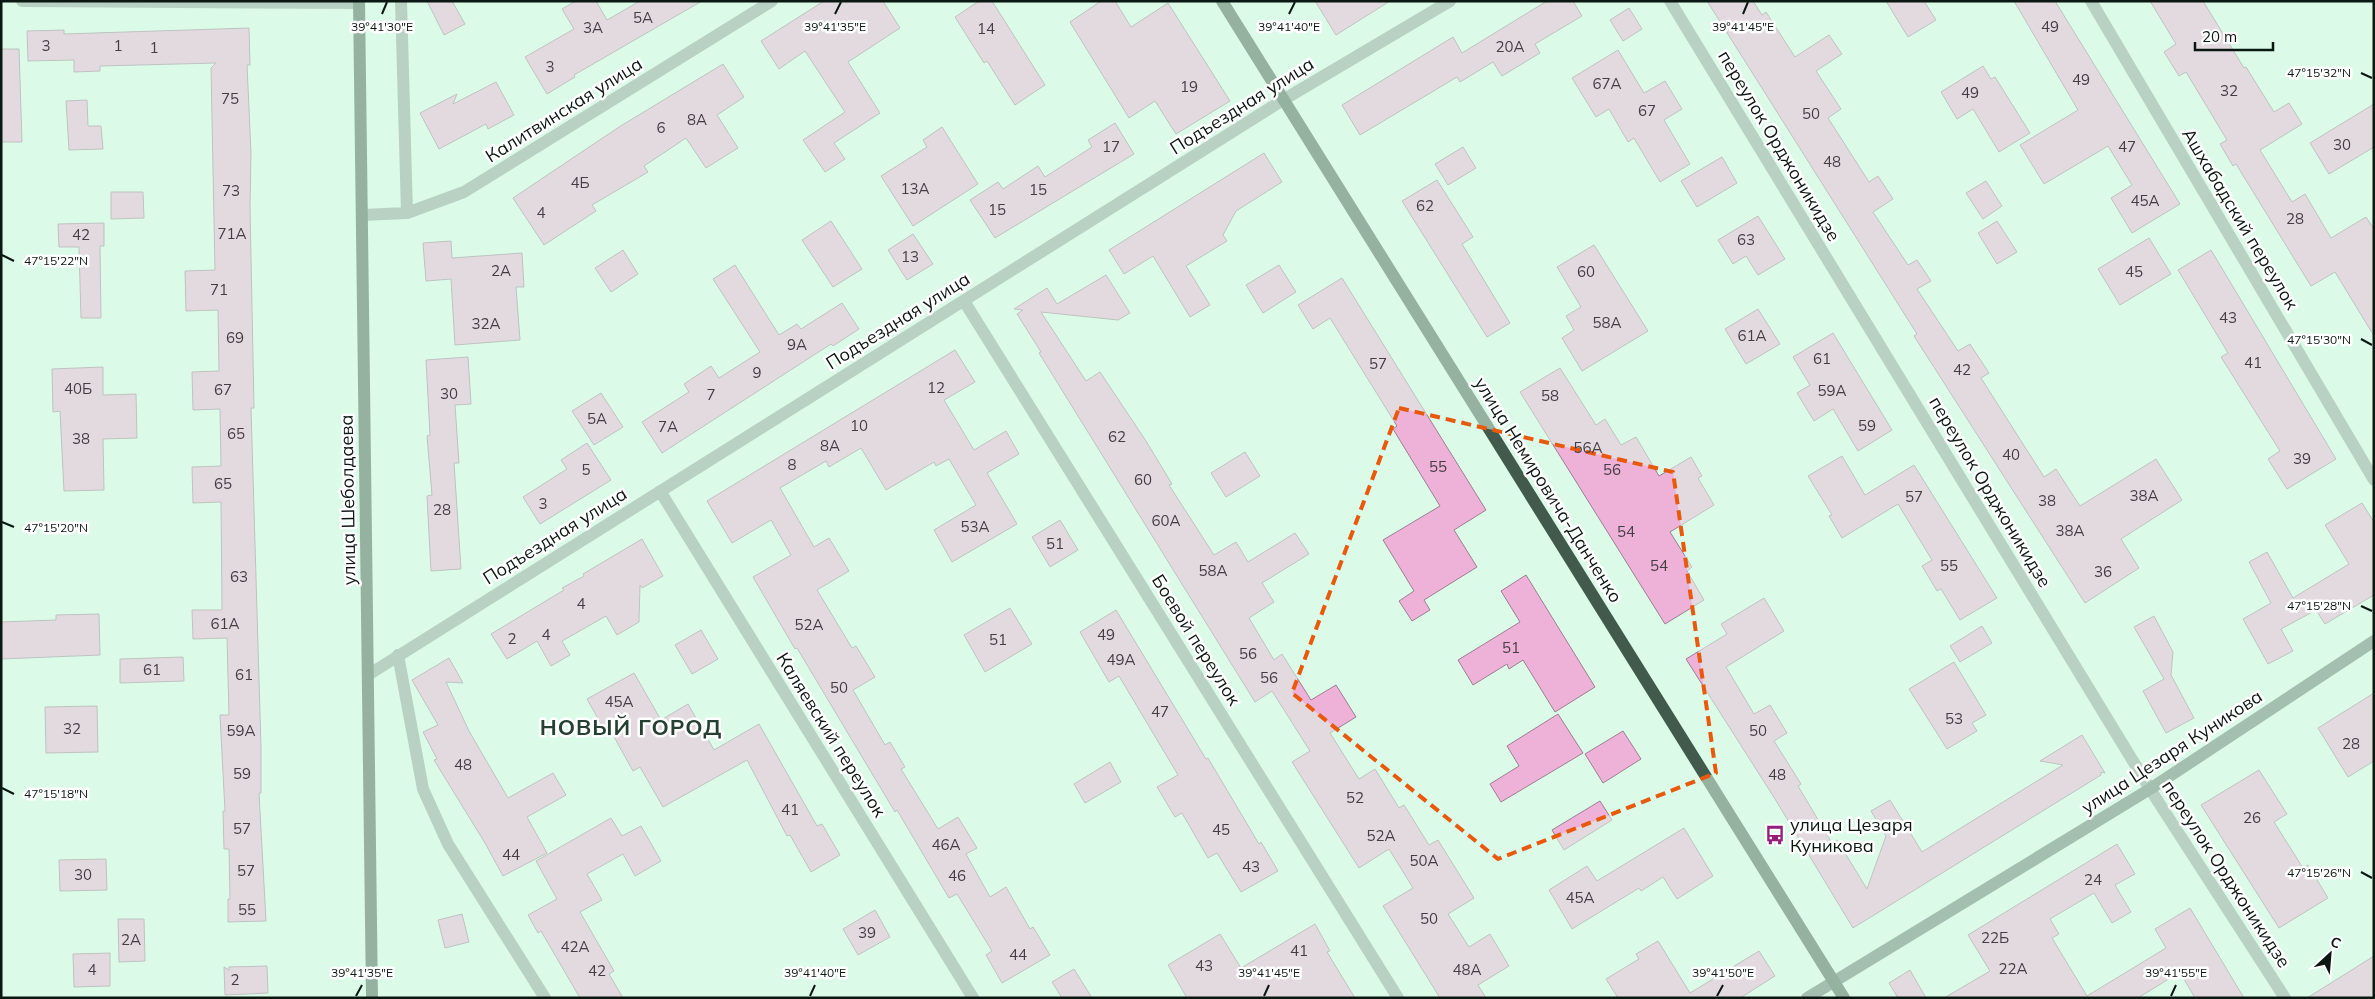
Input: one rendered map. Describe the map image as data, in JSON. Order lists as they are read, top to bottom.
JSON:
{
  "streets": {
    "main road": ["улица Немировича-Данченко", "улица Шеболдаева"],
    "street": [
      "Подъездная улица",
      "Калитвинская улица",
      "переулок Орджоникидзе",
      "Ашхабадский переулок",
      "Боевой переулок",
      "Каляевский переулок",
      "улица Цезаря Куникова"
    ]
  },
  "crossings": [
    ["Подъездная улица", "улица Немировича-Данченко"],
    ["Подъездная улица", "улица Шеболдаева"],
    ["Подъездная улица", "Боевой переулок"],
    ["Подъездная улица", "Каляевский переулок"],
    ["Калитвинская улица", "улица Шеболдаева"],
    ["переулок Орджоникидзе", "улица Цезаря Куникова"],
    ["улица Немировича-Данченко", "улица Цезаря Куникова"]
  ],
  "districts": ["НОВЫЙ ГОРОД"],
  "places": {
    "bus stop": ["улица Цезаря Куникова"]
  },
  "house_numbers": [
    "5А",
    "49",
    "3А",
    "14",
    "3",
    "1",
    "20А",
    "1",
    "3",
    "49",
    "67А",
    "19",
    "32",
    "49",
    "75",
    "67",
    "50",
    "8А",
    "6",
    "30",
    "17",
    "47",
    "48",
    "4Б",
    "13А",
    "15",
    "73",
    "45А",
    "62",
    "15",
    "4",
    "28",
    "71А",
    "42",
    "63",
    "13",
    "2А",
    "60",
    "45",
    "71",
    "43",
    "58А",
    "32А",
    "61А",
    "69",
    "9А",
    "61",
    "41",
    "57",
    "42",
    "9",
    "12",
    "40Б",
    "67",
    "59А",
    "30",
    "7",
    "58",
    "5А",
    "10",
    "59",
    "7А",
    "65",
    "62",
    "38",
    "8А",
    "56А",
    "40",
    "39",
    "8",
    "55",
    "5",
    "56",
    "60",
    "65",
    "38А",
    "57",
    "38",
    "3",
    "28",
    "60А",
    "53А",
    "38А",
    "54",
    "51",
    "54",
    "55",
    "58А",
    "36",
    "63",
    "4",
    "61А",
    "52А",
    "4",
    "49",
    "2",
    "51",
    "51",
    "56",
    "49А",
    "61",
    "61",
    "56",
    "50",
    "45А",
    "47",
    "53",
    "32",
    "59А",
    "50",
    "28",
    "48",
    "59",
    "48",
    "52",
    "41",
    "26",
    "57",
    "45",
    "52А",
    "46А",
    "44",
    "50А",
    "43",
    "57",
    "30",
    "46",
    "24",
    "45А",
    "55",
    "50",
    "39",
    "22Б",
    "2А",
    "42А",
    "41",
    "44",
    "43",
    "22А",
    "4",
    "48А",
    "42",
    "2"
  ],
  "scale_bar": "20 m",
  "north": "top right",
  "coordinates": [
    "39°41'30\"E",
    "39°41'35\"E",
    "39°41'40\"E",
    "39°41'45\"E",
    "47°15'32\"N",
    "47°15'22\"N",
    "47°15'30\"N",
    "47°15'20\"N",
    "47°15'28\"N",
    "47°15'18\"N",
    "47°15'26\"N",
    "39°41'50\"E",
    "39°41'55\"E"
  ]
}
